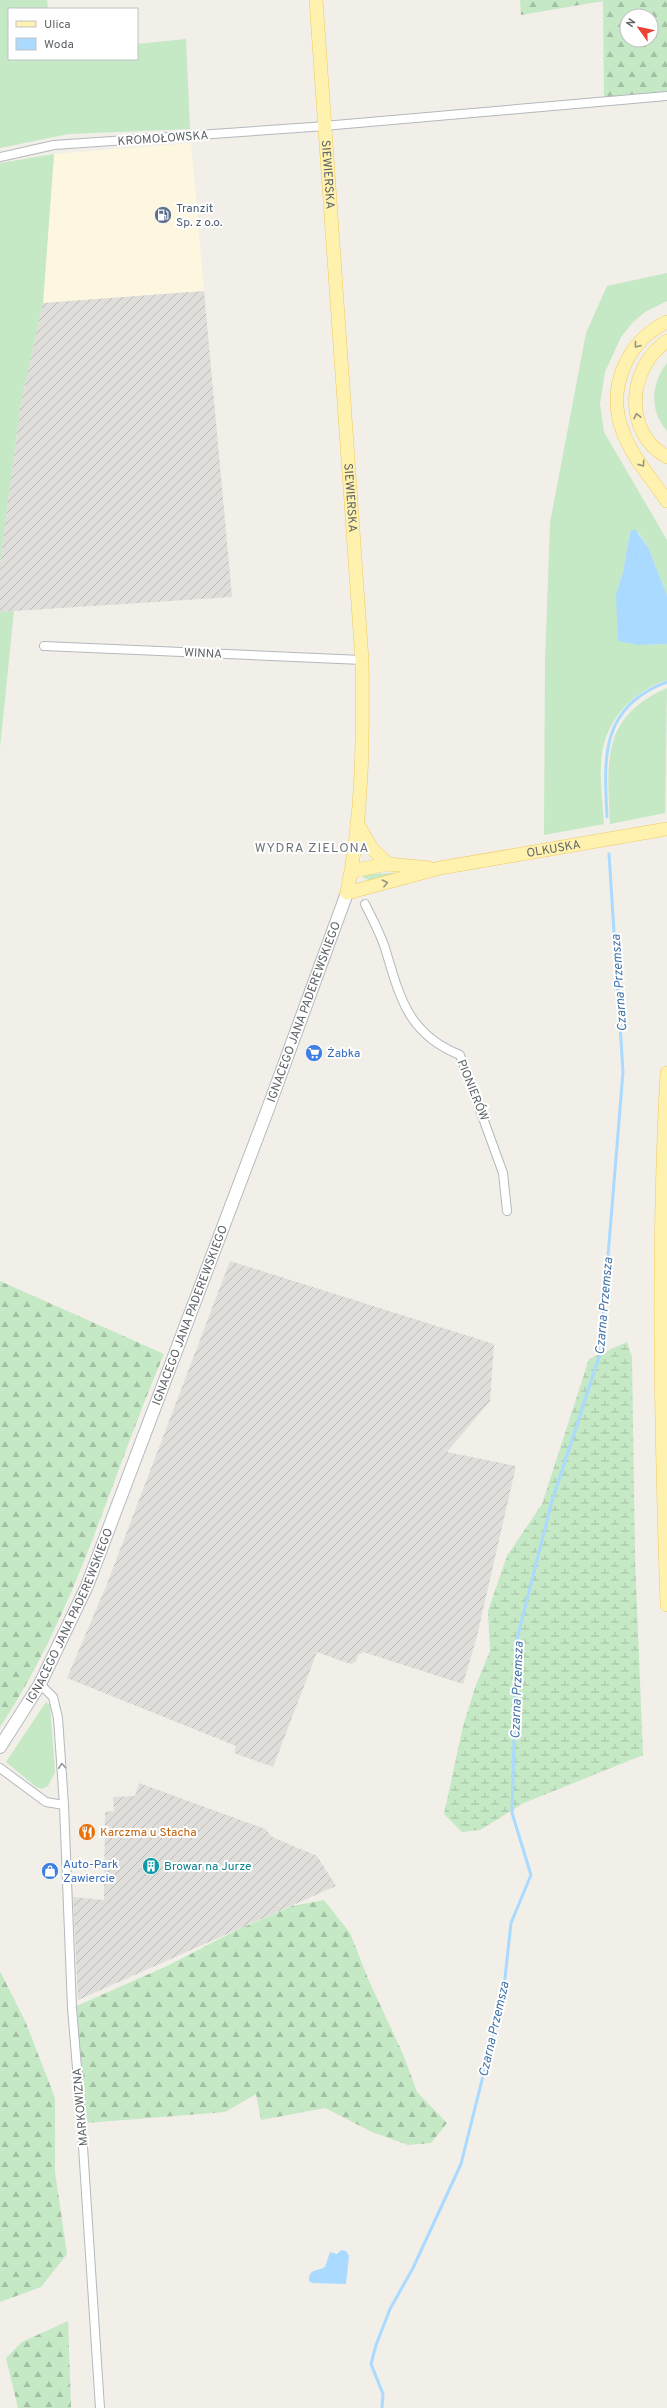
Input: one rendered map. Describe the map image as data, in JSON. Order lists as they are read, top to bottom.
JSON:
{
  "streets": {
    "main road": ["SIEWIERSKA", "OLKUSKA", "IGNACEGO JANA PADEREWSKIEGO"],
    "street": [
      "KROMOŁOWSKA",
      "WINNA",
      "PIONIERÓW",
      "MARKOWIZNA"
    ]
  },
  "crossings": [
    ["KROMOŁOWSKA", "SIEWIERSKA"],
    ["SIEWIERSKA", "WINNA"],
    ["SIEWIERSKA", "OLKUSKA"],
    ["SIEWIERSKA", "IGNACEGO JANA PADEREWSKIEGO"],
    ["OLKUSKA", "IGNACEGO JANA PADEREWSKIEGO"],
    ["IGNACEGO JANA PADEREWSKIEGO", "MARKOWIZNA"]
  ],
  "districts": ["WYDRA ZIELONA"],
  "water": ["Czarna Przemsza"],
  "places": {
    "fuel station": ["Tranzit Sp. z o.o."],
    "supermarket": ["Żabka"],
    "restaurant": ["Karczma u Stacha"],
    "building": ["Browar na Jurze"],
    "shop": ["Auto-Park Zawiercie"]
  },
  "legend": ["Ulica", "Woda"],
  "north": "top left"
}
